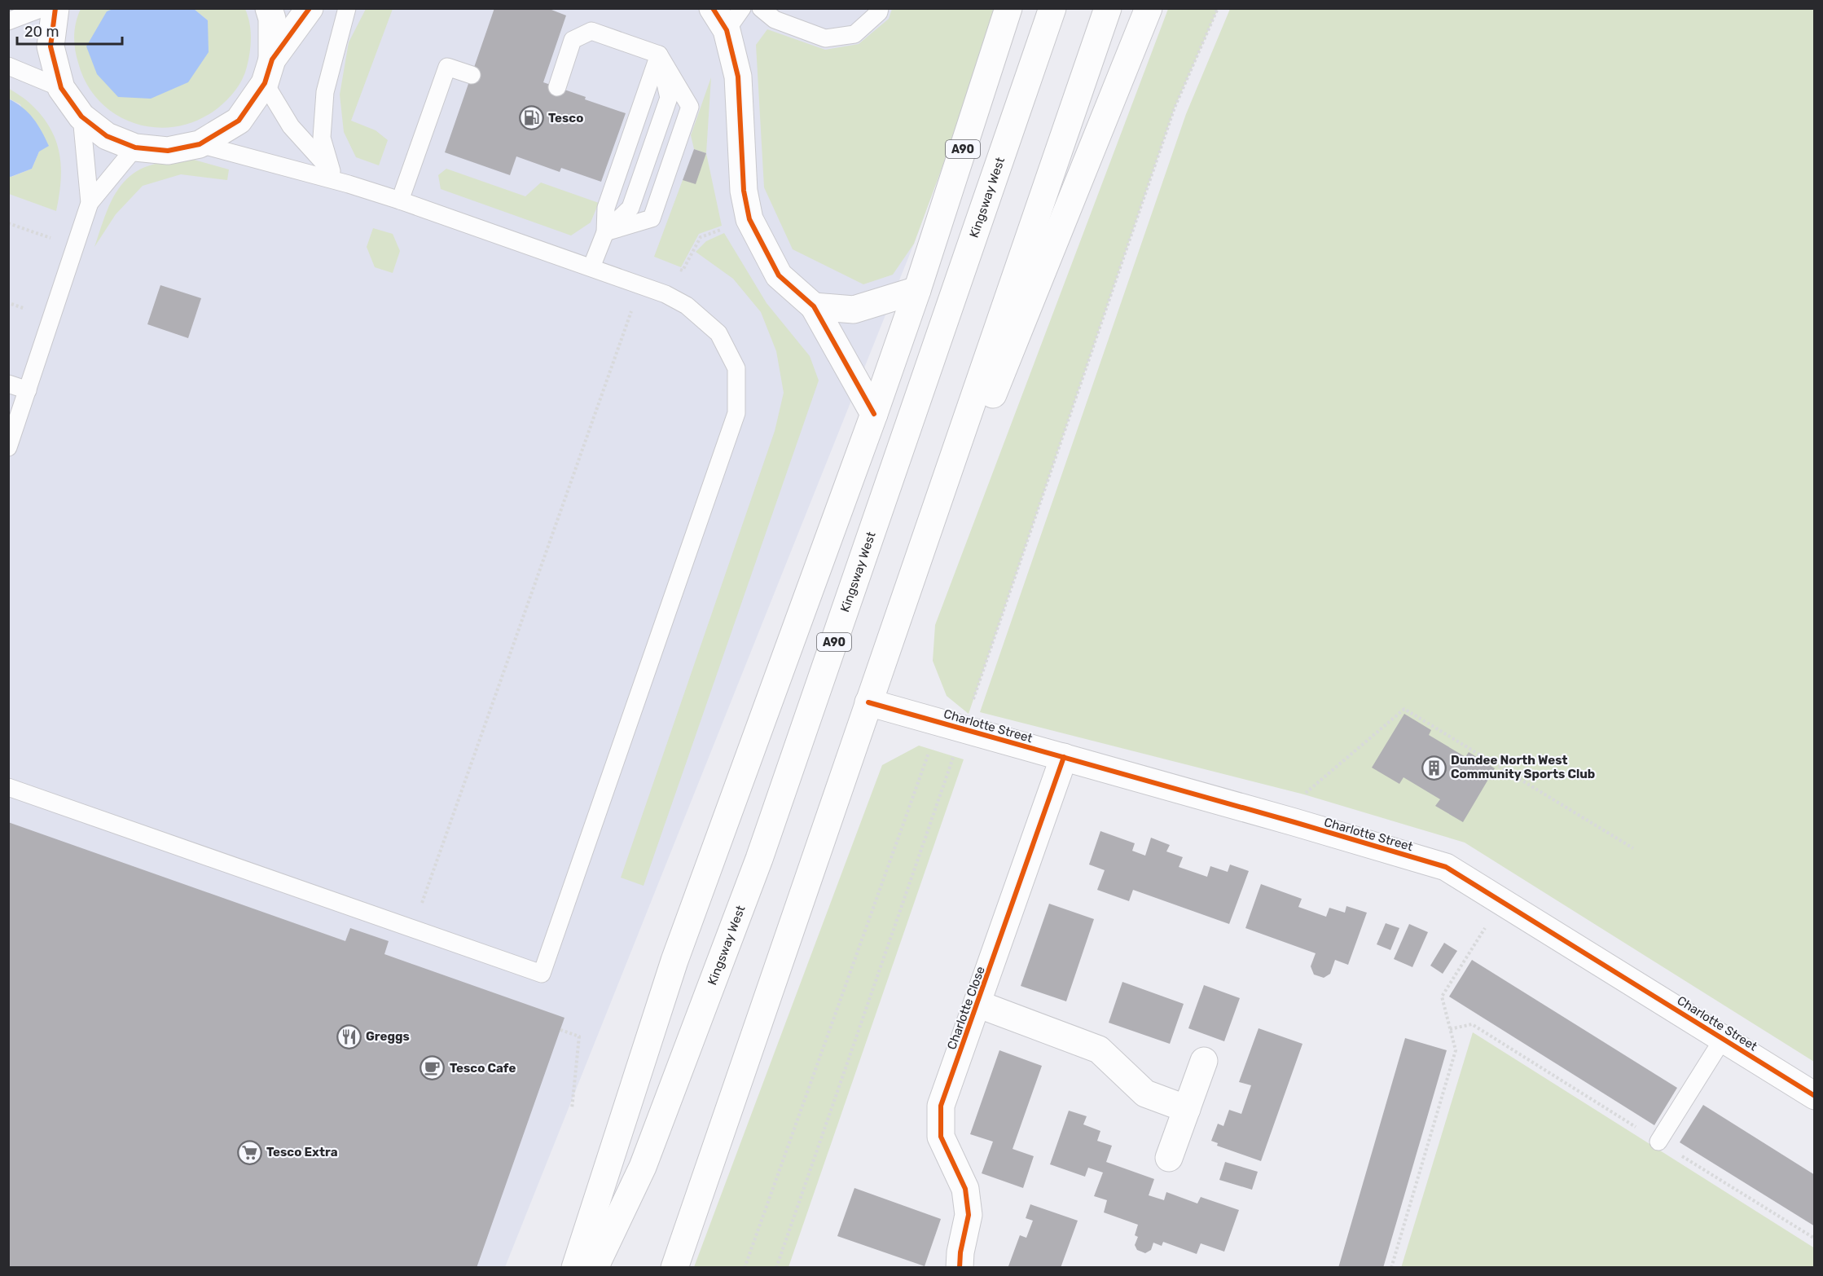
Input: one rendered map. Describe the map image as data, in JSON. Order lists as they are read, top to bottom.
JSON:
{
  "streets": {
    "main road": [
      "A90",
      "Kingsway West",
      "Charlotte Street",
      "Charlotte Close"
    ]
  },
  "crossings": [
    ["Charlotte Street", "Charlotte Close"]
  ],
  "places": {
    "fuel station": ["Tesco"],
    "building": ["Dundee North West Community Sports Club"],
    "restaurant": ["Greggs"],
    "cafe": ["Tesco Cafe"],
    "supermarket": ["Tesco Extra"]
  },
  "scale_bar": "20 m"
}
